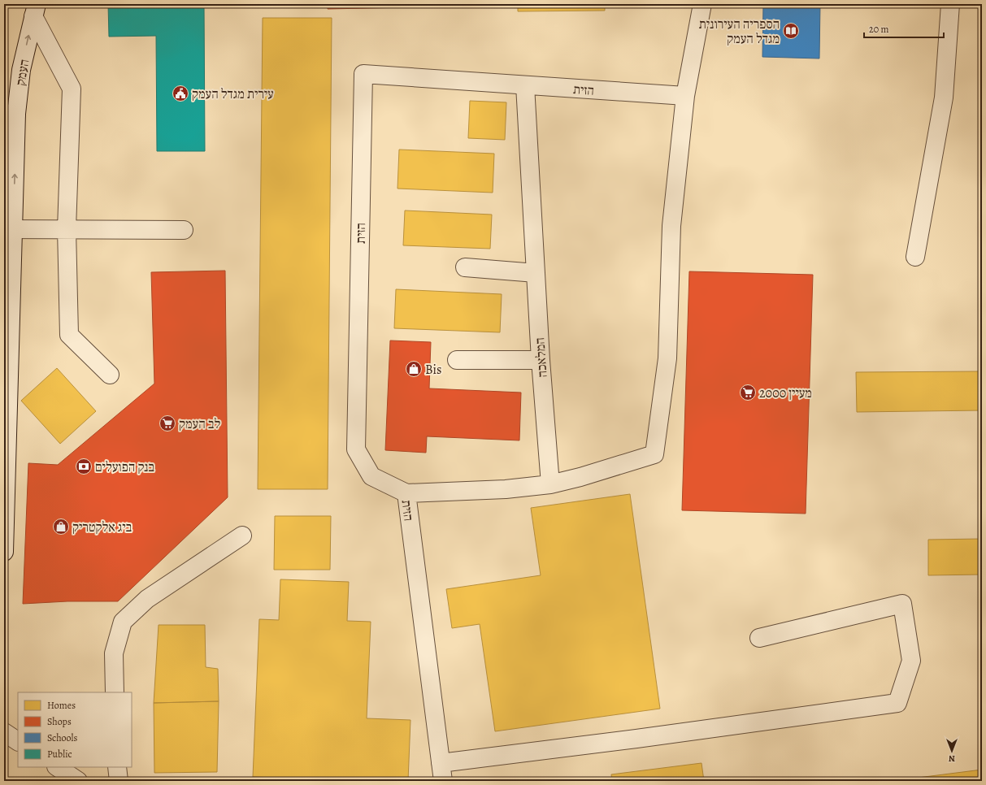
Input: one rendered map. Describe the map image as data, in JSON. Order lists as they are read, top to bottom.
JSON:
{
  "streets": {
    "street": ["העמק", "הזית", "המלאכה"]
  },
  "crossings": [
    ["הזית", "המלאכה"]
  ],
  "places": {
    "library": ["הספריה העירונית מגדל העמק"],
    "public building": ["עירית מגדל העמק"],
    "shop": ["Bis", "ביג אלקטריק"],
    "supermarket": ["מעיין 2000", "לב העמק"],
    "bank": ["בנק הפועלים"]
  },
  "legend": [
    "Homes",
    "Shops",
    "Schools",
    "Public"
  ],
  "scale_bar": "20 m",
  "north": "bottom"
}
